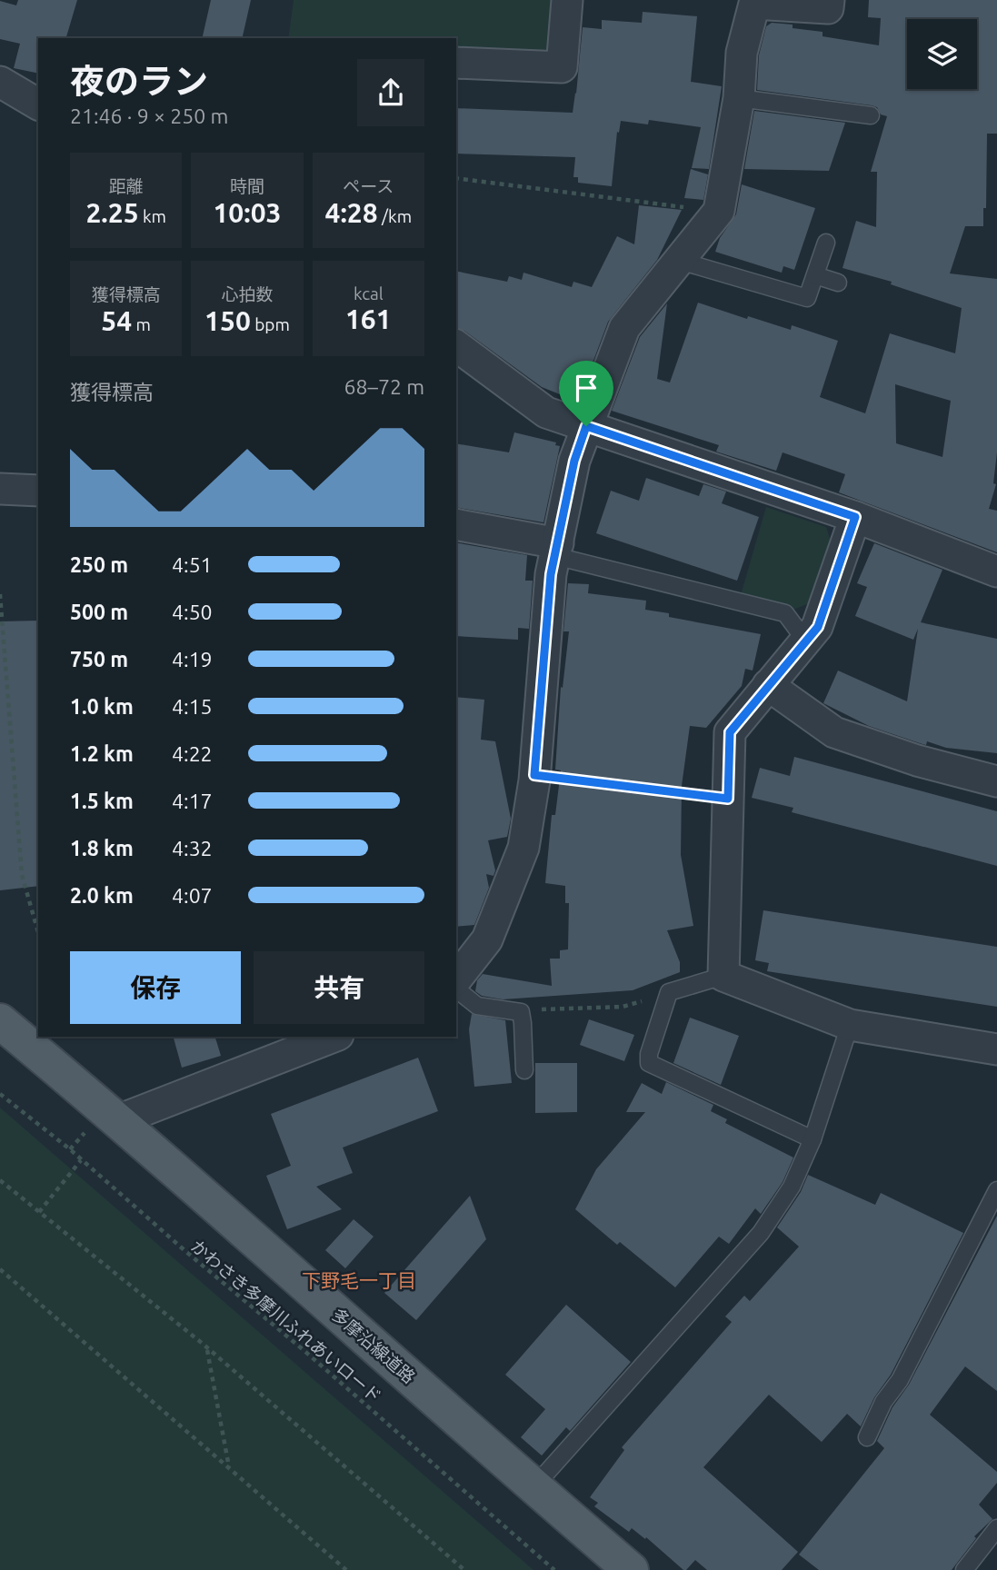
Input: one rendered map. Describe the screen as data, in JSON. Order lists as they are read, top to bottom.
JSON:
{
  "streets": {
    "main road": ["多摩沿線道路"],
    "path": ["かわさき多摩川ふれあいロード"]
  },
  "districts": ["下野毛一丁目"],
  "page": {
    "heading": ["夜のラン", "21:46 · 9 × 250 m"],
    "stats": [
      ["距離", "2.25 km"],
      ["時間", "10:03"],
      ["ペース", "4:28 /km"],
      ["獲得標高", "54 m"],
      ["心拍数", "150 bpm"],
      ["kcal", "161"]
    ],
    "chart": ["獲得標高", "68–72 m"],
    "list": [
      {
        "name": "250 m",
        "note": "4:51"
      },
      {
        "name": "500 m",
        "note": "4:50"
      },
      {
        "name": "750 m",
        "note": "4:19"
      },
      {
        "name": "1.0 km",
        "note": "4:15"
      },
      {
        "name": "1.2 km",
        "note": "4:22"
      },
      {
        "name": "1.5 km",
        "note": "4:17"
      },
      {
        "name": "1.8 km",
        "note": "4:32"
      },
      {
        "name": "2.0 km",
        "note": "4:07"
      }
    ],
    "buttons": ["保存", "共有"]
  }
}
